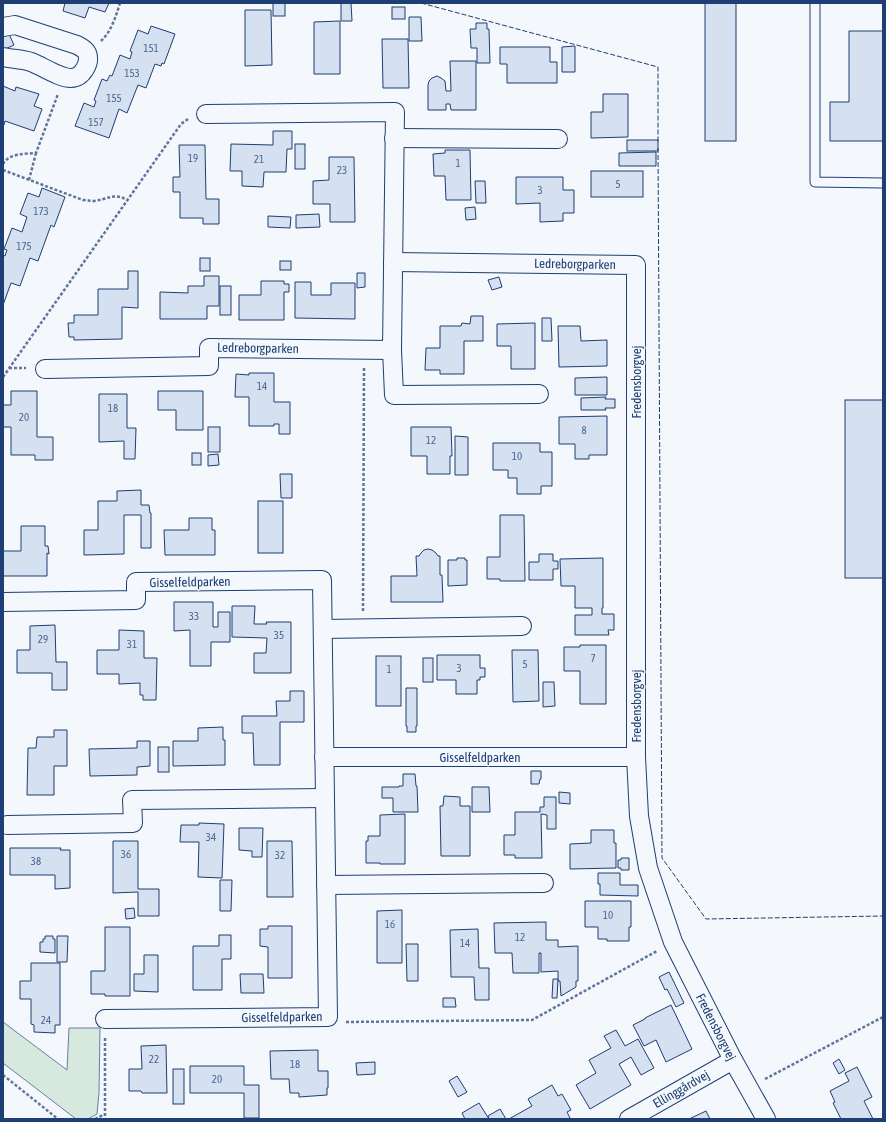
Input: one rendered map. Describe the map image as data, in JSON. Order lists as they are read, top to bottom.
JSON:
{
  "streets": {
    "street": [
      "Ledreborgparken",
      "Fredensborgvej",
      "Gisselfeldparken",
      "Ellinggårdvej"
    ]
  },
  "crossings": [
    ["Ledreborgparken", "Fredensborgvej"],
    ["Fredensborgvej", "Gisselfeldparken"],
    ["Fredensborgvej", "Ellinggårdvej"]
  ],
  "house_numbers": [
    "151",
    "153",
    "155",
    "157",
    "19",
    "21",
    "1",
    "23",
    "5",
    "3",
    "173",
    "175",
    "14",
    "18",
    "20",
    "8",
    "12",
    "10",
    "33",
    "35",
    "29",
    "31",
    "7",
    "5",
    "3",
    "1",
    "34",
    "36",
    "32",
    "38",
    "10",
    "16",
    "12",
    "14",
    "24",
    "22",
    "18",
    "20"
  ]
}
